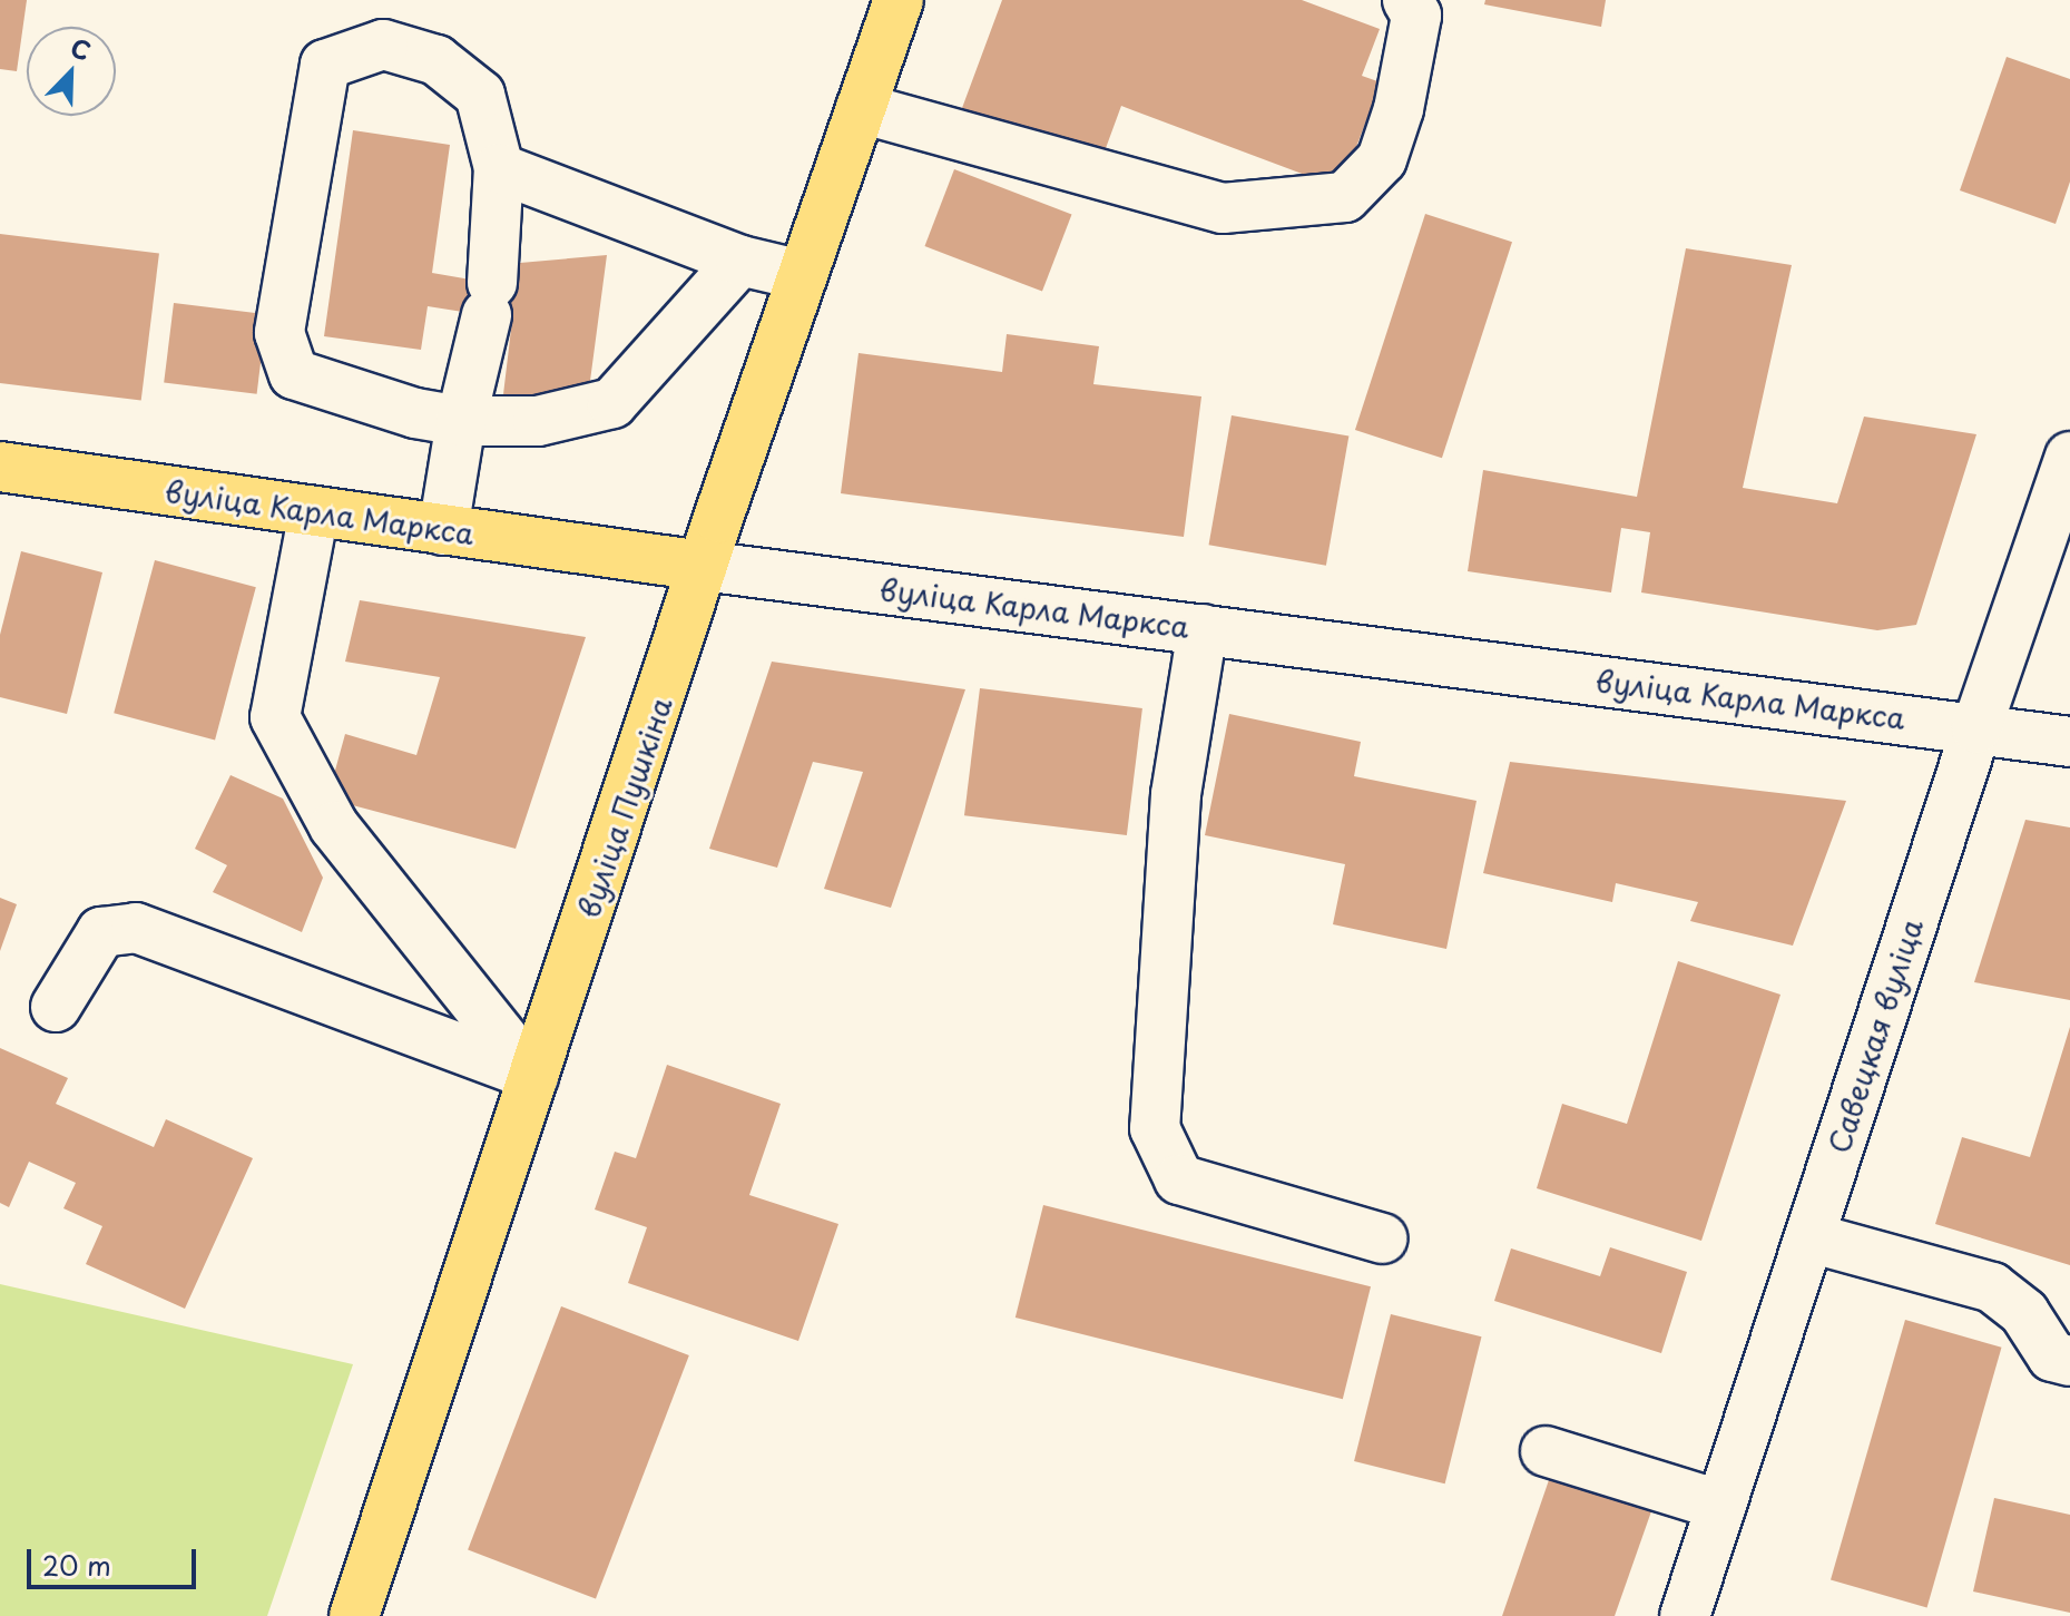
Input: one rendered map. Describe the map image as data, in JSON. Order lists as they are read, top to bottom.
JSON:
{
  "streets": {
    "main road": ["вуліца Карла Маркса", "вуліца Пушкіна"],
    "street": ["Савецкая вуліца"]
  },
  "crossings": [
    ["вуліца Карла Маркса", "вуліца Пушкіна"],
    ["вуліца Карла Маркса", "Савецкая вуліца"]
  ],
  "scale_bar": "20 m",
  "north": "top right"
}
